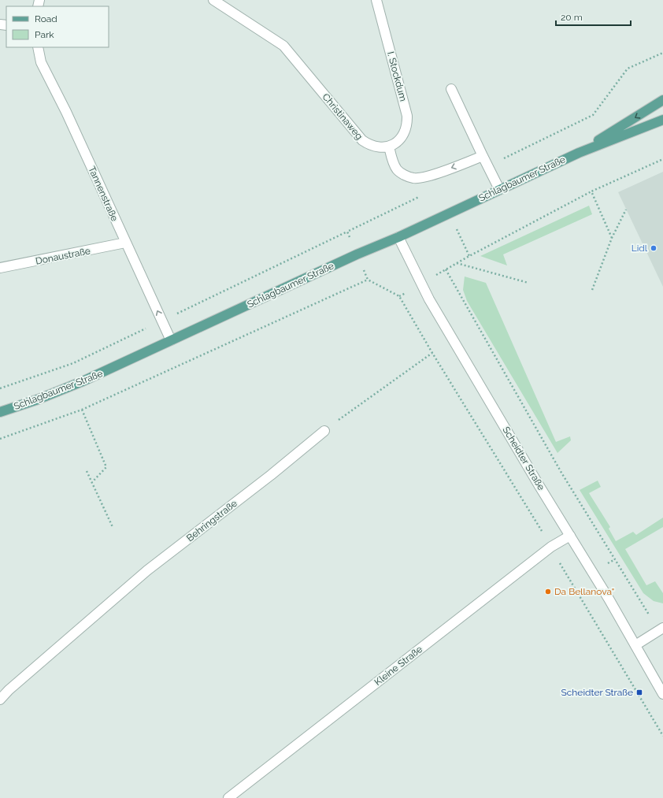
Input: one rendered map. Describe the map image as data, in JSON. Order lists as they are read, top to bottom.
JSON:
{
  "streets": {
    "main road": ["Schlagbaumer Straße"],
    "street": [
      "I. Stockdum",
      "Christinaweg",
      "Tannenstraße",
      "Donaustraße",
      "Scheidter Straße",
      "Behringstraße",
      "Kleine Straße"
    ]
  },
  "crossings": [
    ["I. Stockdum", "Christinaweg"],
    ["Schlagbaumer Straße", "Tannenstraße"],
    ["Schlagbaumer Straße", "Scheidter Straße"],
    ["Tannenstraße", "Donaustraße"],
    ["Scheidter Straße", "Kleine Straße"]
  ],
  "places": {
    "other": ["Lidl", "Da Bellanova\""],
    "transit": ["Scheidter Straße"]
  },
  "legend": ["Road", "Park"],
  "scale_bar": "20 m"
}
